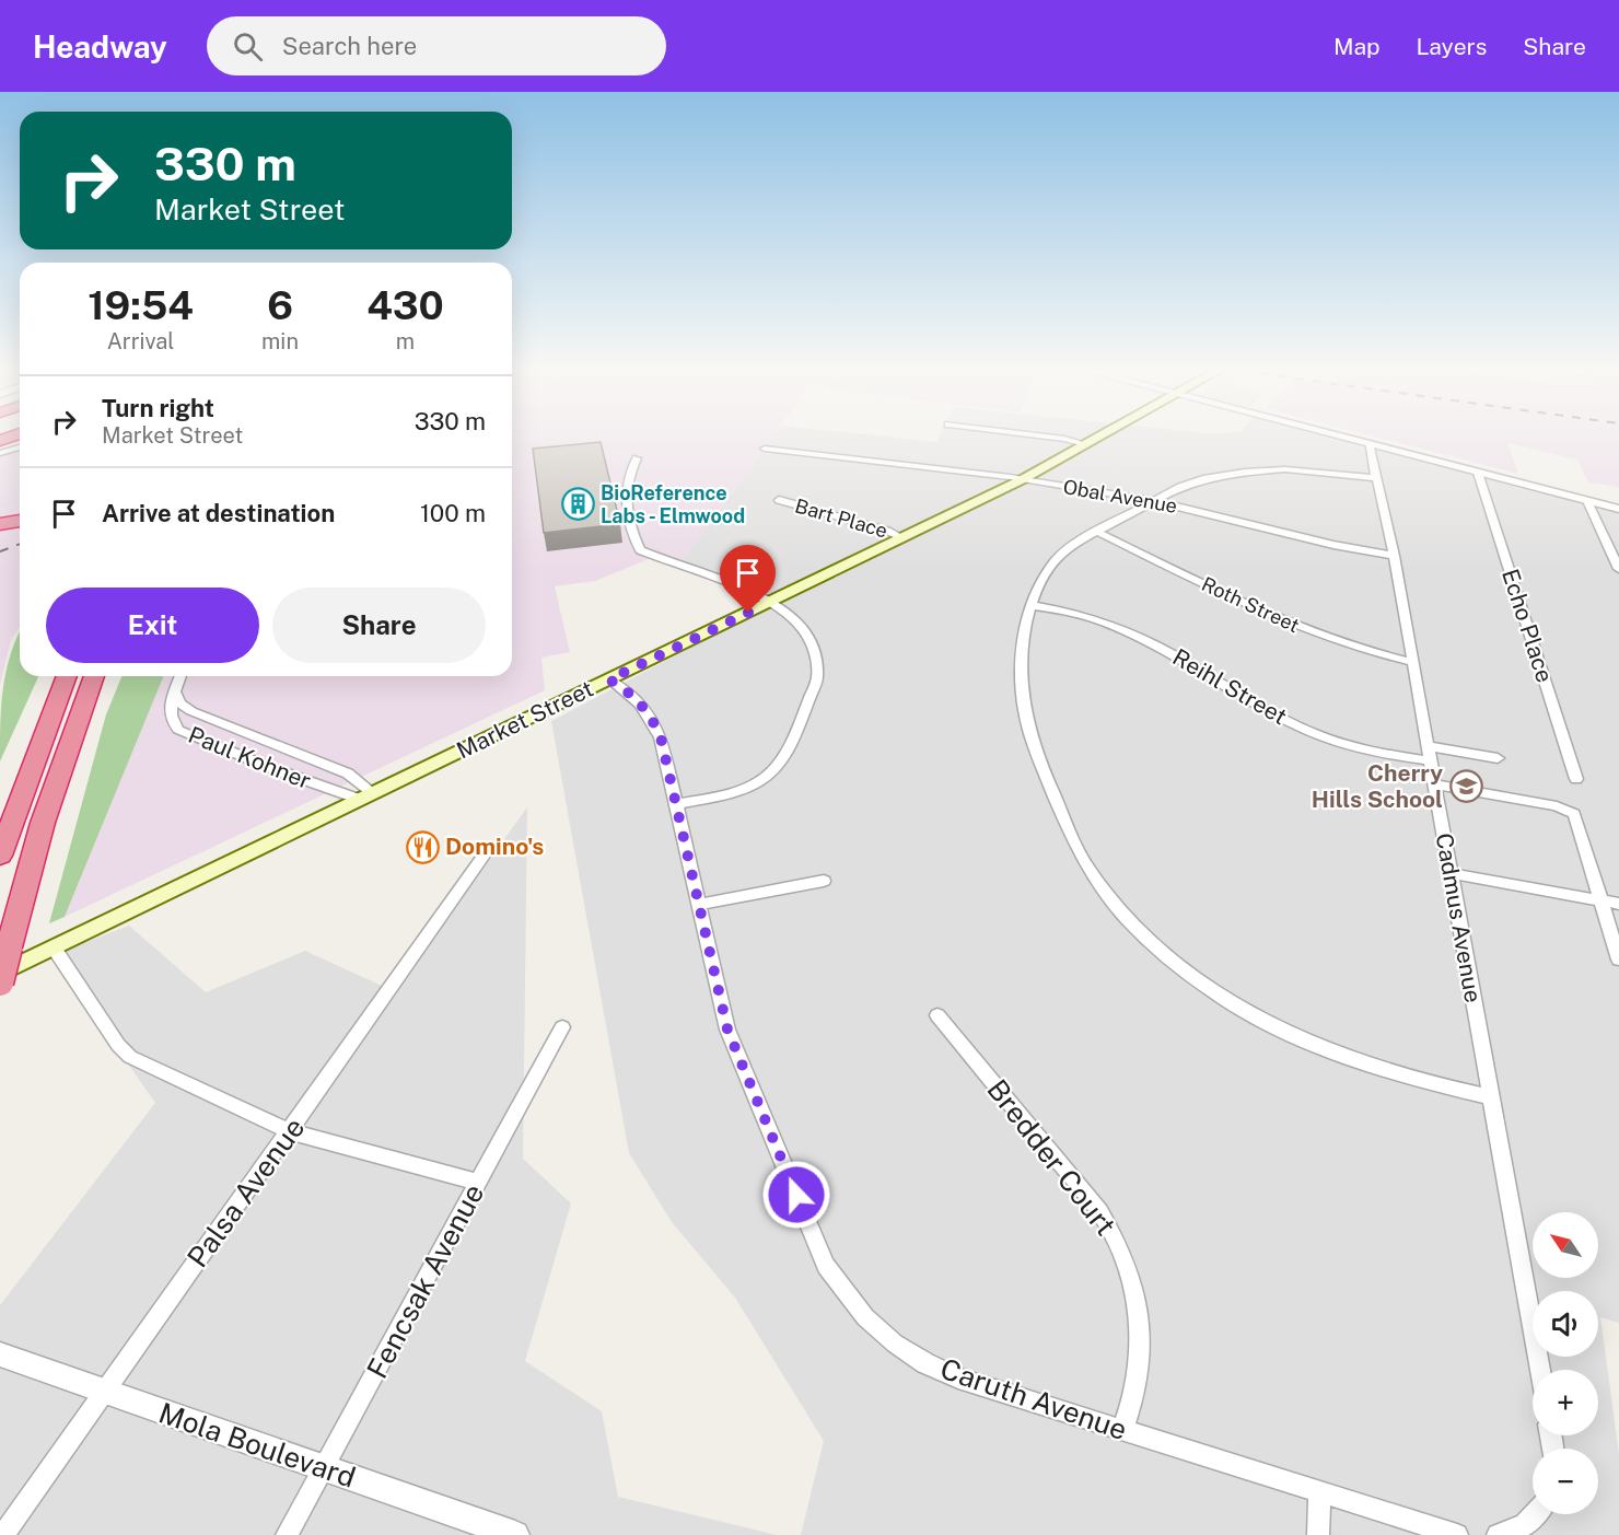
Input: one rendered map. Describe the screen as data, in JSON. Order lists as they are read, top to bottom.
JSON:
{
  "streets": {
    "main road": ["Market Street"],
    "street": [
      "Obal Avenue",
      "Bart Place",
      "Roth Street",
      "Echo Place",
      "Reihl Street",
      "Paul Kohner",
      "Cadmus Avenue",
      "Bredder Court",
      "Palsa Avenue",
      "Fencsak Avenue",
      "Caruth Avenue",
      "Mola Boulevard"
    ]
  },
  "crossings": [
    ["Obal Avenue", "Market Street"],
    ["Obal Avenue", "Cadmus Avenue"],
    ["Bart Place", "Market Street"],
    ["Roth Street", "Cadmus Avenue"],
    ["Reihl Street", "Cadmus Avenue"],
    ["Market Street", "Paul Kohner"],
    ["Market Street", "Caruth Avenue"],
    ["Bredder Court", "Caruth Avenue"],
    ["Palsa Avenue", "Mola Boulevard"],
    ["Fencsak Avenue", "Mola Boulevard"]
  ],
  "places": {
    "building": ["BioReference Labs - Elmwood"],
    "school or university": ["Cherry Hills School"],
    "restaurant": ["Domino's"]
  },
  "north": "top left",
  "page": {
    "header": "Headway",
    "search": "Search here",
    "nav": ["Map", "Layers", "Share"],
    "turn": ["330 m", "Market Street"],
    "eta": [
      "19:54",
      "Arrival",
      "6",
      "min",
      "430",
      "m"
    ],
    "list": [
      {
        "name": "Turn right",
        "note": "Market Street",
        "value": "330 m"
      },
      {
        "name": "Arrive at destination",
        "value": "100 m"
      }
    ],
    "buttons": ["Exit", "Share"],
    "map_buttons": ["+", "−"]
  }
}
